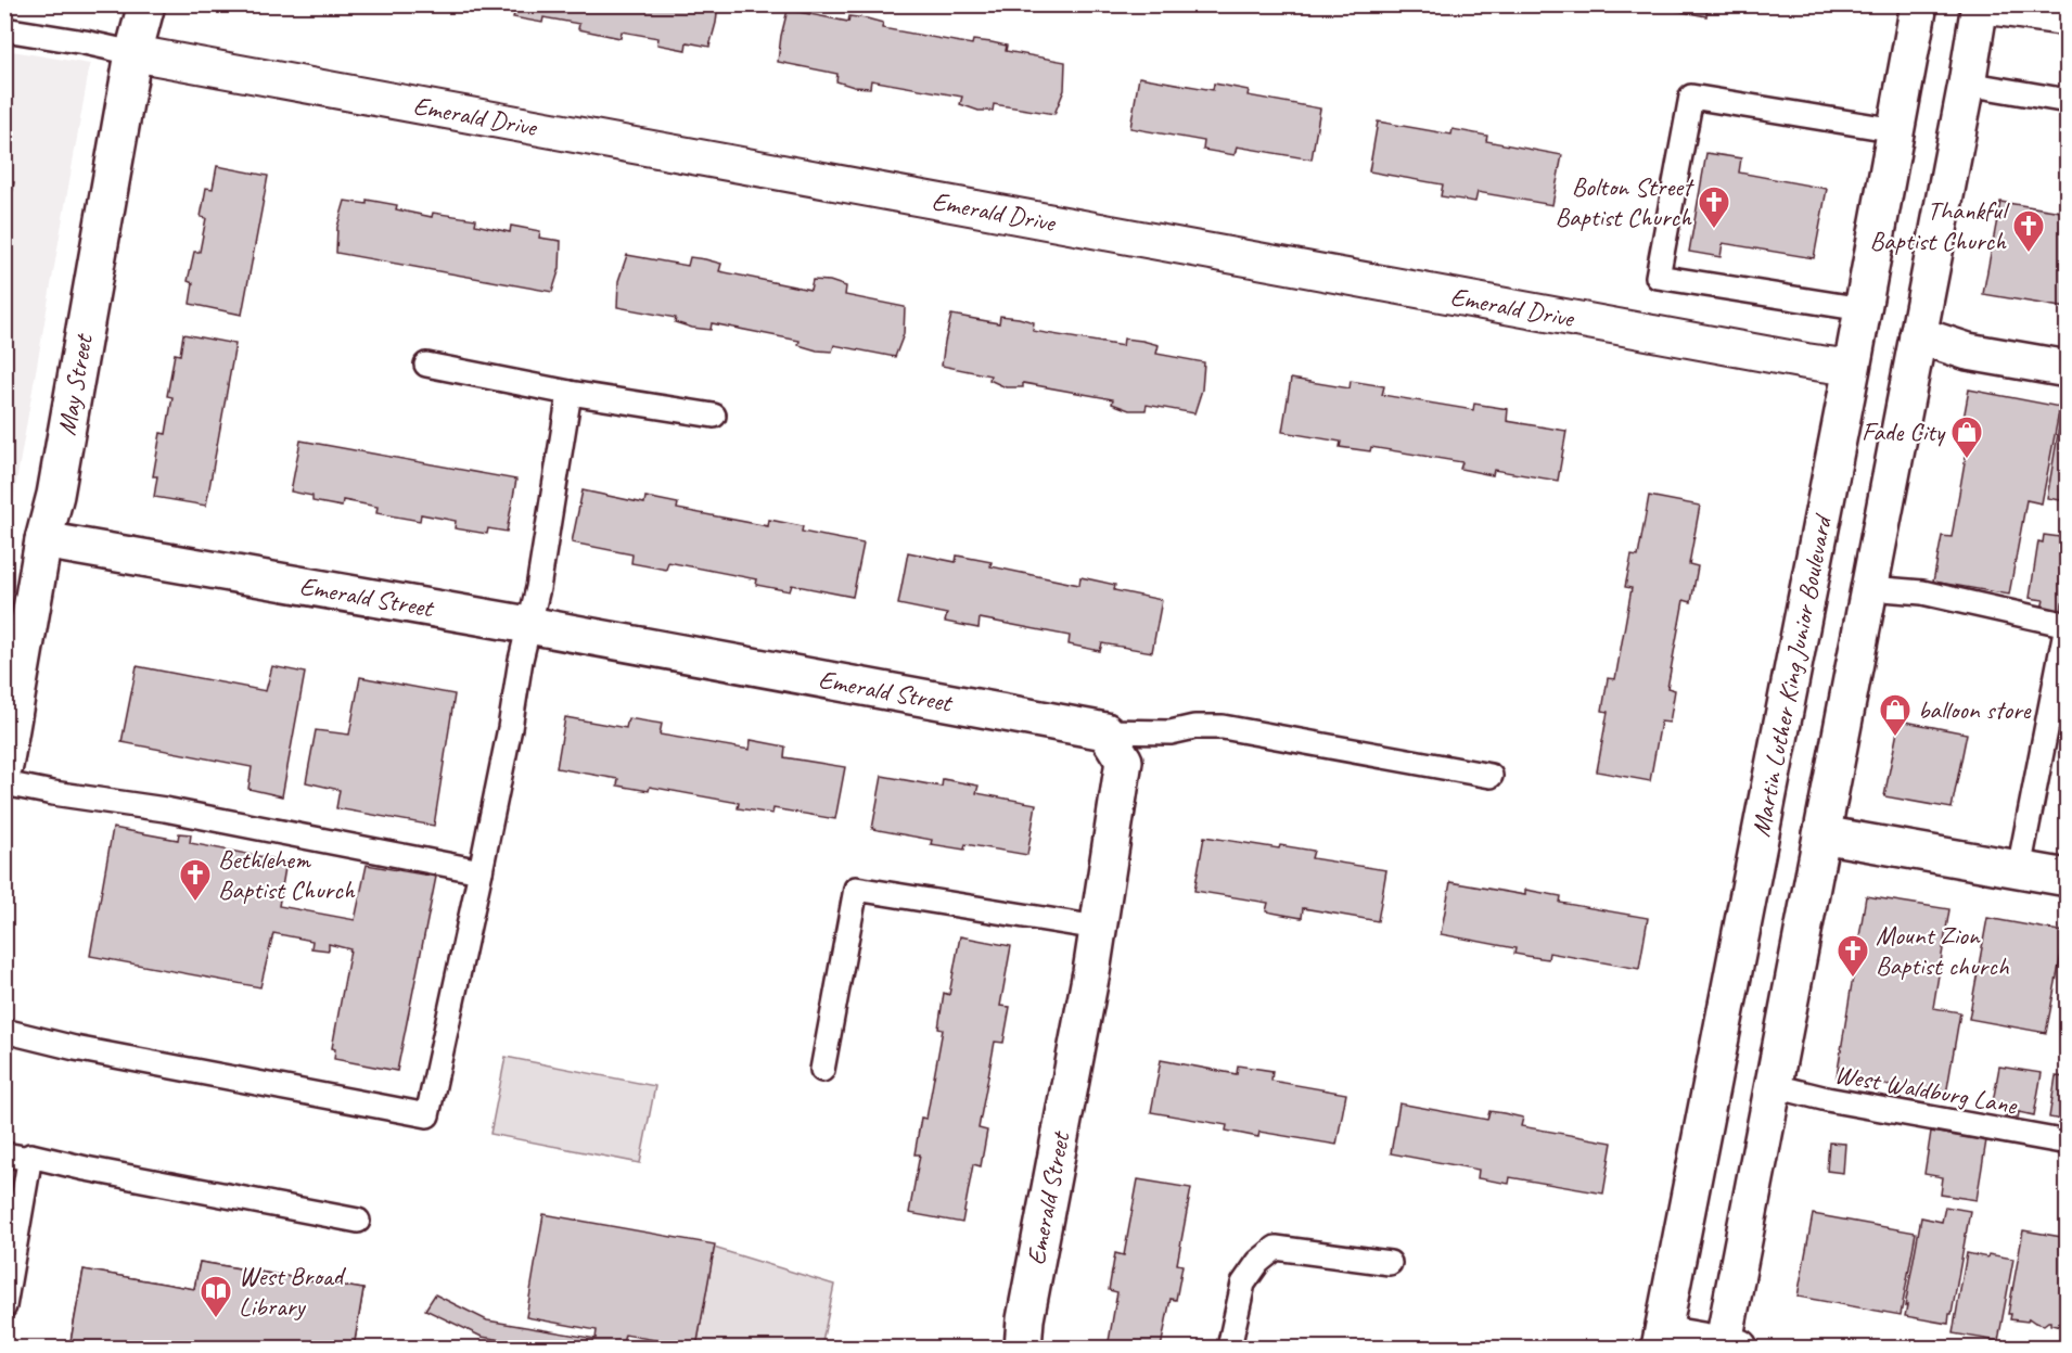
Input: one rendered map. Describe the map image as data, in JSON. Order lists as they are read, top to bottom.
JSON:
{
  "streets": {
    "street": [
      "Emerald Drive",
      "May Street",
      "Emerald Street",
      "Martin Luther King Junior Boulevard"
    ],
    "lane": ["West Waldburg Lane"]
  },
  "crossings": [
    ["Emerald Drive", "May Street"],
    ["Emerald Drive", "Martin Luther King Junior Boulevard"],
    ["May Street", "Emerald Street"]
  ],
  "places": {
    "church": [
      "Bolton Street Baptist Church",
      "Thankful Baptist Church",
      "Bethlehem Baptist Church",
      "Mount Zion Baptist church"
    ],
    "shop": ["Fade City", "balloon store"],
    "library": ["West Broad Library"]
  }
}
